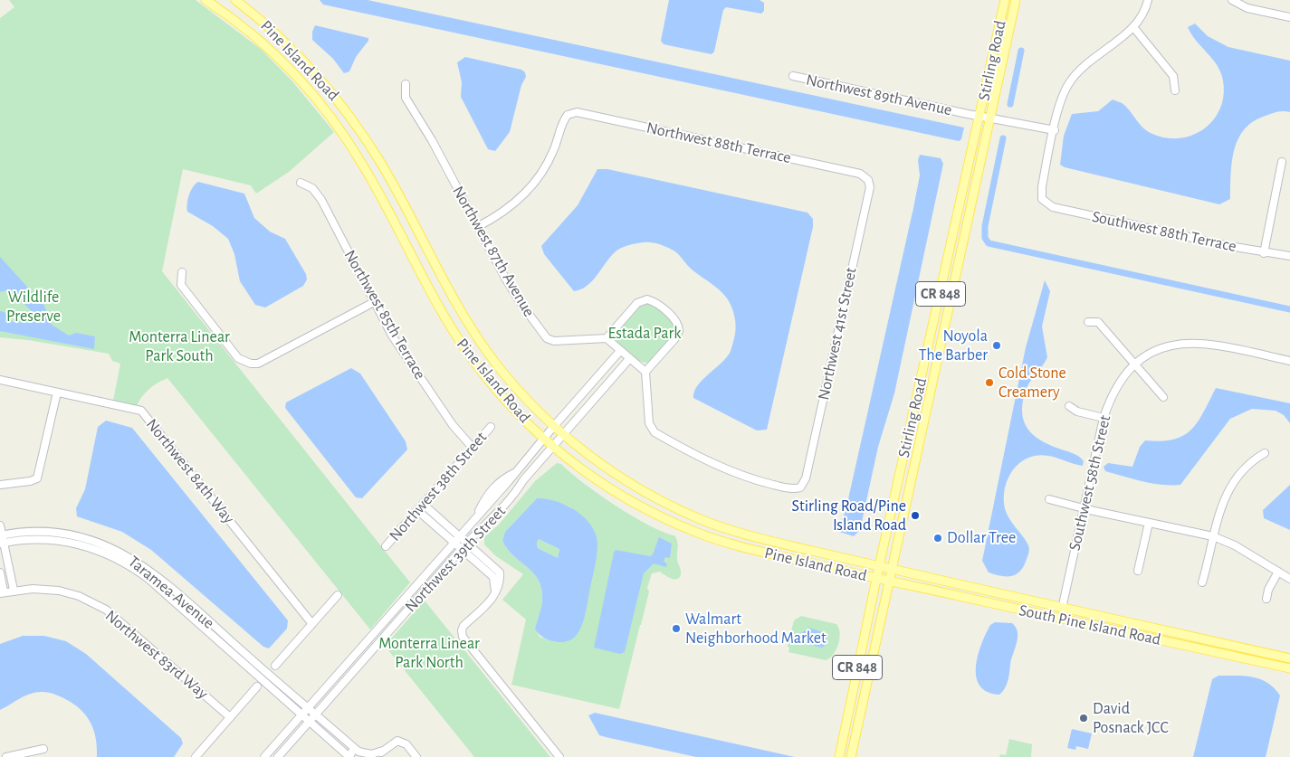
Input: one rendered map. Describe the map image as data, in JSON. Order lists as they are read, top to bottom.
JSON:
{
  "streets": {
    "main road": [
      "Pine Island Road",
      "Stirling Road",
      "CR 848",
      "South Pine Island Road"
    ],
    "street": [
      "Northwest 89th Avenue",
      "Northwest 88th Terrace",
      "Southwest 88th Terrace",
      "Northwest 87th Avenue",
      "Northwest 85th Terrace",
      "Northwest 41st Street",
      "Northwest 84th Way",
      "Southwest 58th Street",
      "Northwest 38th Street",
      "Northwest 39th Street",
      "Taramea Avenue",
      "Northwest 83rd Way"
    ]
  },
  "crossings": [
    ["Pine Island Road", "Stirling Road"],
    ["Pine Island Road", "Northwest 39th Street"],
    ["Pine Island Road", "South Pine Island Road"],
    ["Stirling Road", "Northwest 89th Avenue"],
    ["Stirling Road", "South Pine Island Road"],
    ["Northwest 89th Avenue", "Southwest 88th Terrace"],
    ["Northwest 88th Terrace", "Northwest 87th Avenue"],
    ["Northwest 88th Terrace", "Northwest 41st Street"],
    ["Northwest 85th Terrace", "Northwest 38th Street"],
    ["Southwest 58th Street", "South Pine Island Road"],
    ["Northwest 39th Street", "Taramea Avenue"]
  ],
  "parks": [
    "Wildlife Preserve",
    "Estada Park",
    "Monterra Linear Park South",
    "Monterra Linear Park North"
  ],
  "places": [
    "Noyola The Barber",
    "Cold Stone Creamery",
    "Stirling Road/Pine Island Road",
    "Dollar Tree",
    "Walmart Neighborhood Market",
    "David Posnack JCC"
  ]
}
